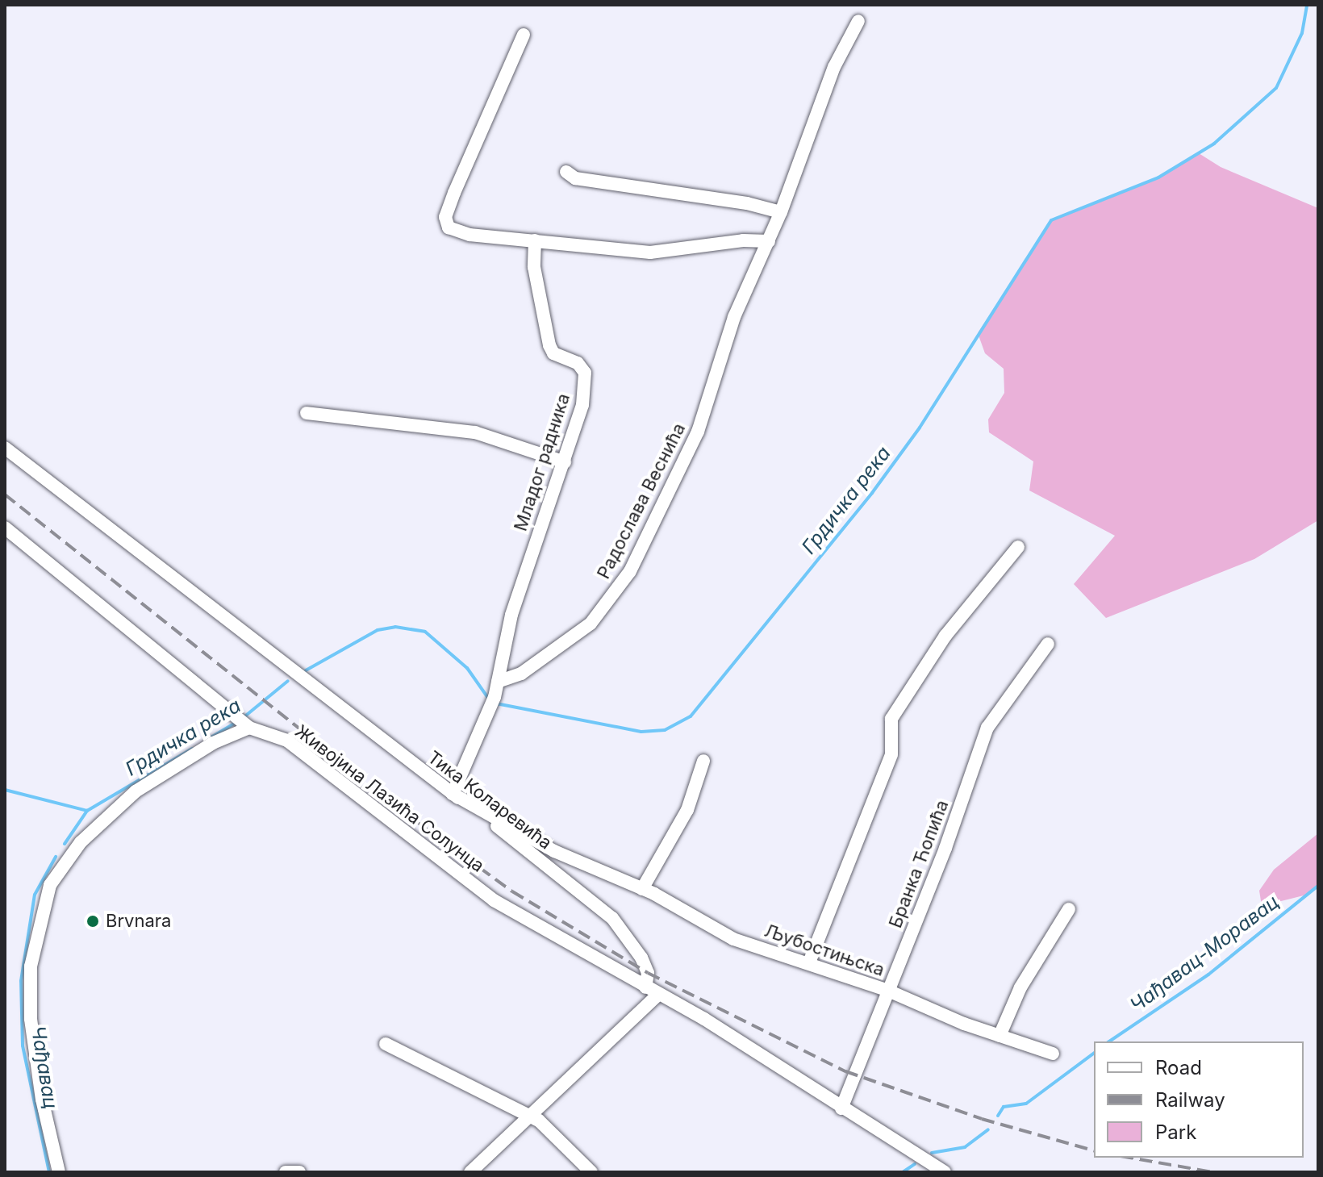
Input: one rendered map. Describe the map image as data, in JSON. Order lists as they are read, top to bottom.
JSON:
{
  "streets": {
    "street": [
      "Младог радника",
      "Радослава Веснића",
      "Живојина Лазића Солунца",
      "Тика Коларевића",
      "Бранка Ћопића",
      "Љубостињска"
    ]
  },
  "crossings": [
    ["Младог радника", "Радослава Веснића"],
    ["Младог радника", "Тика Коларевића"],
    ["Младог радника", "Љубостињска"],
    ["Живојина Лазића Солунца", "Тика Коларевића"],
    ["Тика Коларевића", "Љубостињска"],
    ["Бранка Ћопића", "Љубостињска"]
  ],
  "water": ["Грдичка река", "Чађавац-Моравац", "Чађавац"],
  "places": ["Brvnara"],
  "legend": ["Road", "Railway", "Park"]
}
